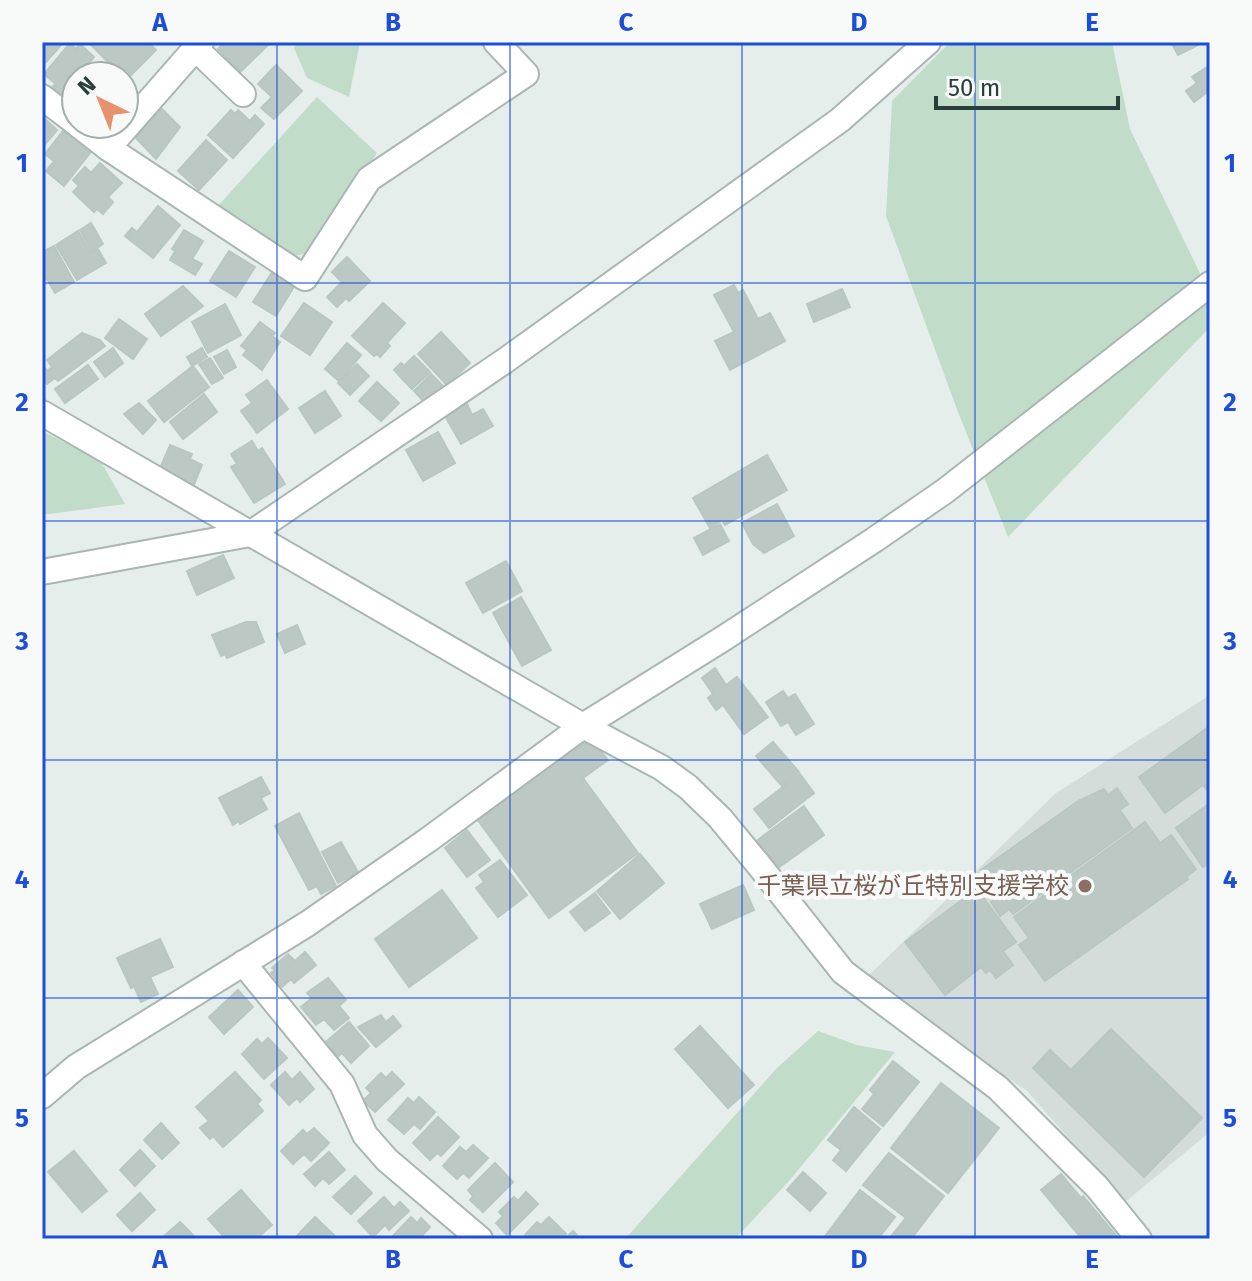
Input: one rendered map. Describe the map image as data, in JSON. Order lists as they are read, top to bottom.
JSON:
{
  "places": ["千葉県立桜が丘特別支援学校"],
  "scale_bar": "50 m",
  "north": "top left",
  "grid": {
    "columns": [
      "A",
      "B",
      "C",
      "D",
      "E"
    ],
    "rows": [
      "1",
      "2",
      "3",
      "4",
      "5"
    ]
  }
}
